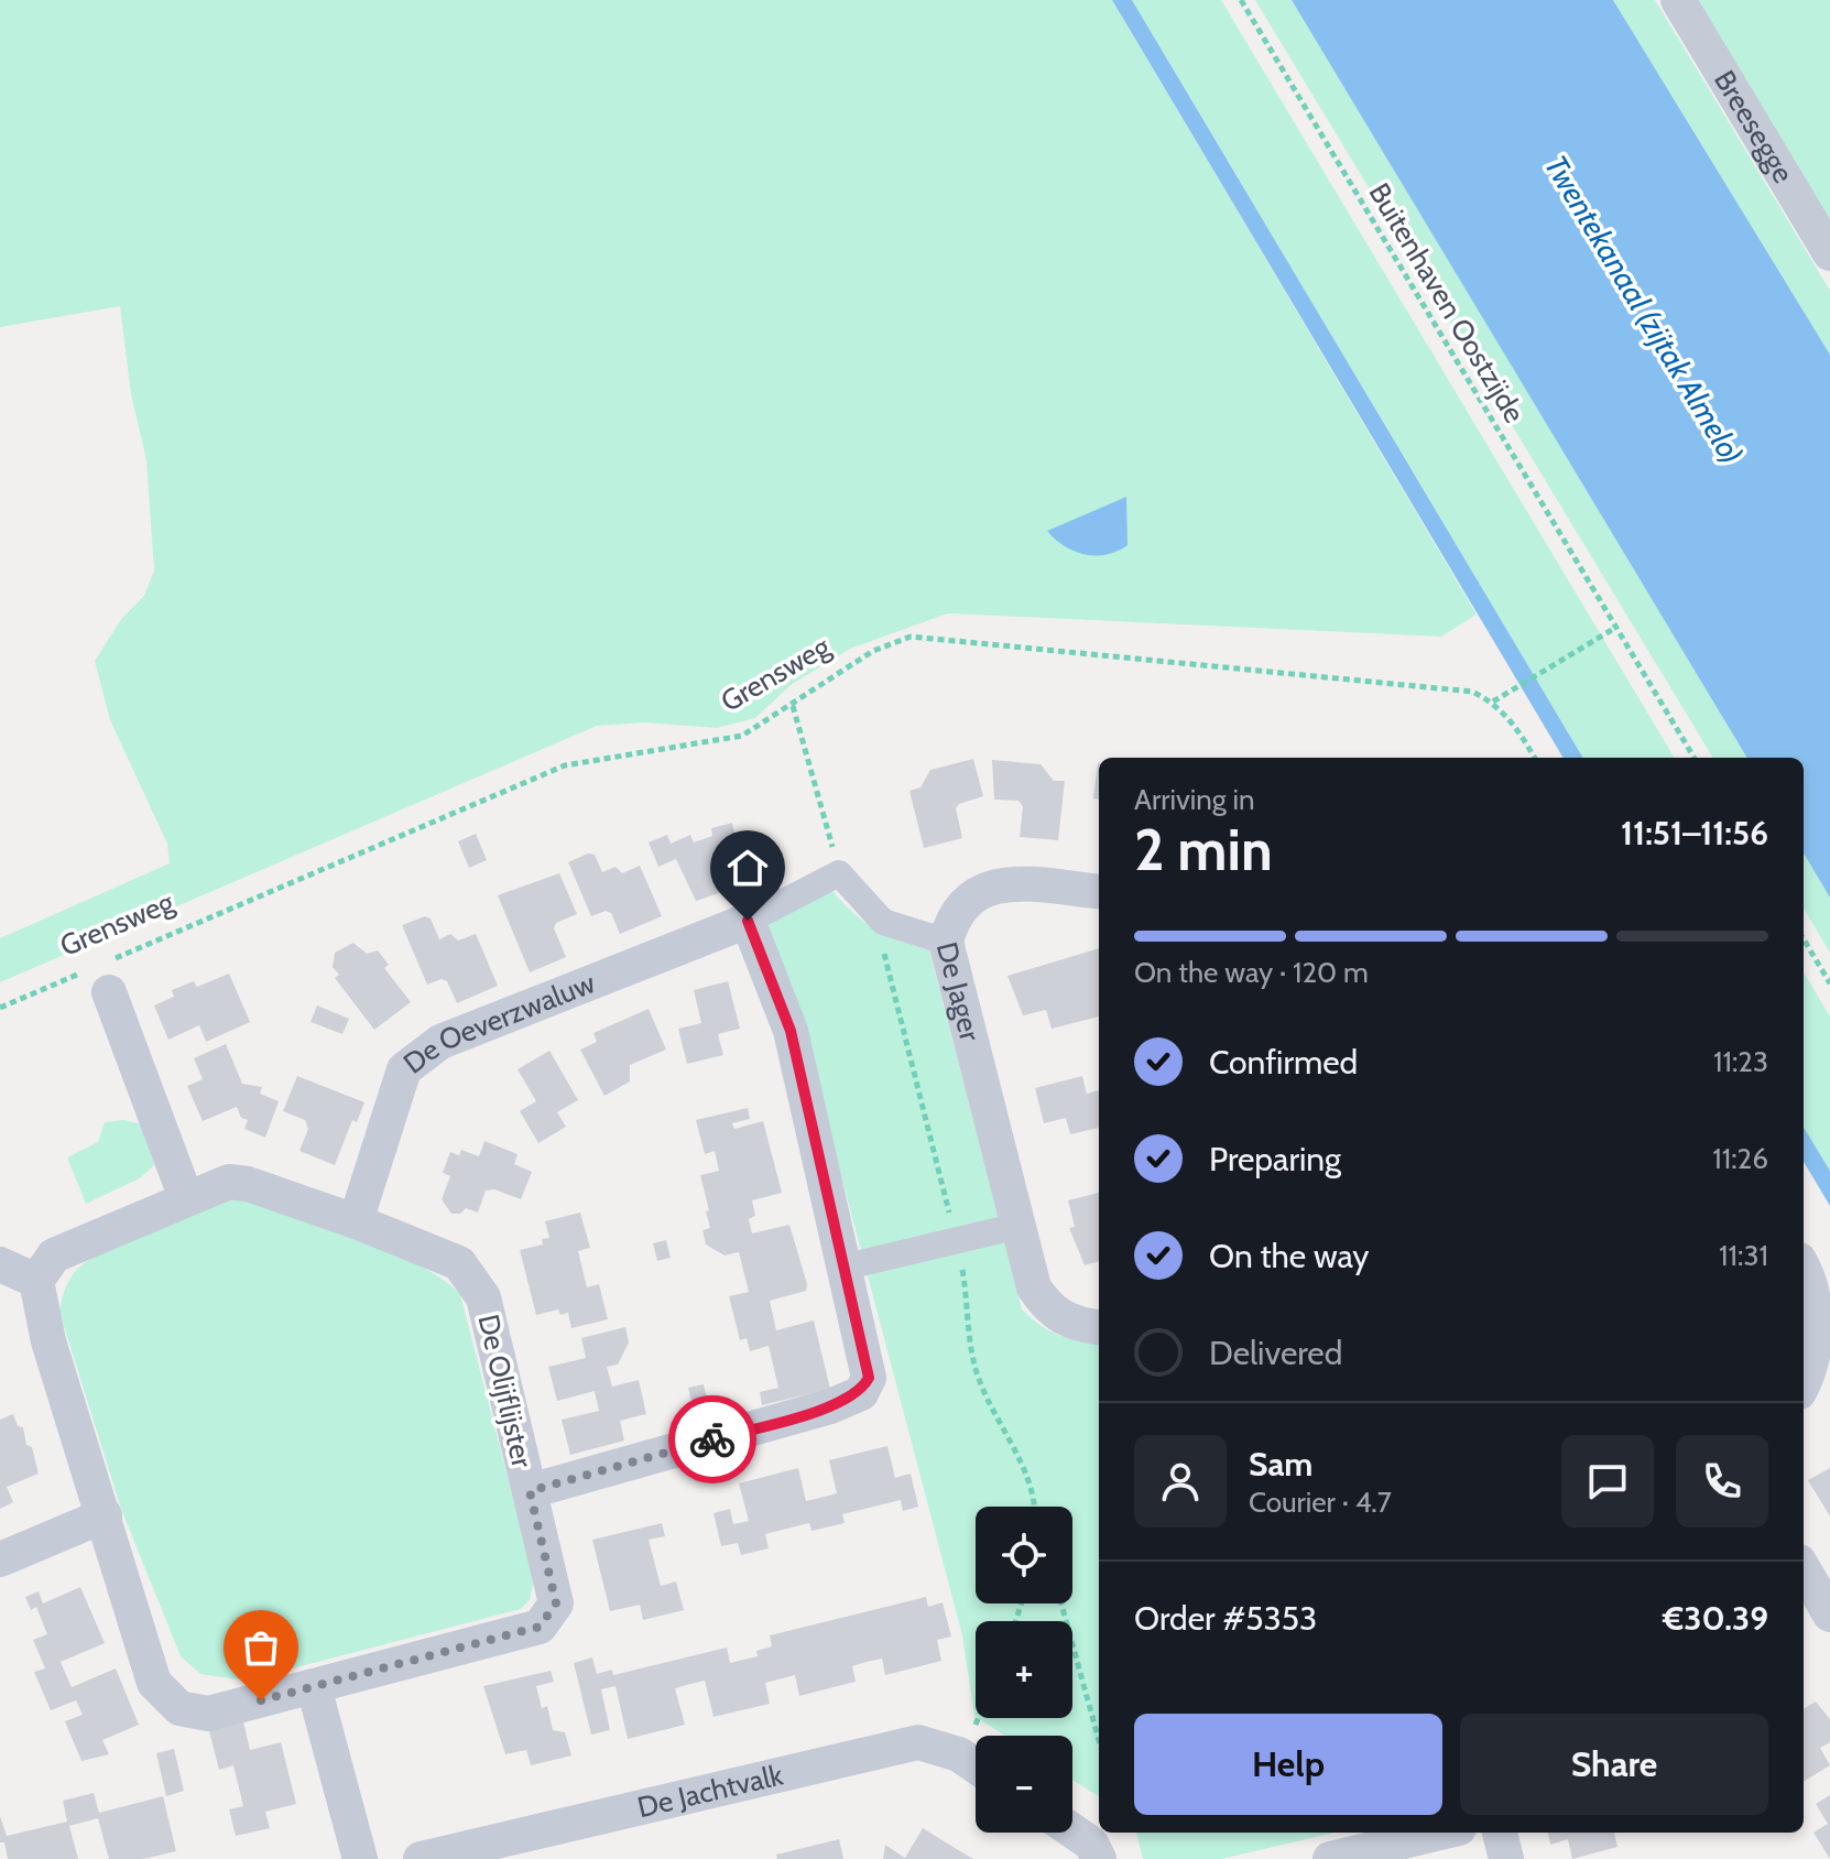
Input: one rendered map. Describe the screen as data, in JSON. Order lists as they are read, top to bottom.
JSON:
{
  "streets": {
    "street": [
      "Breesegge",
      "De Jager",
      "De Oeverzwaluw",
      "De Olijflijster",
      "De Jachtvalk"
    ],
    "path": ["Buitenhaven Oostzijde", "Grensweg"]
  },
  "crossings": [
    ["De Oeverzwaluw", "De Olijflijster"]
  ],
  "water": ["Twentekanaal (zijtak Almelo)"],
  "page": {
    "heading": ["2 min", "Arriving in", "11:51–11:56"],
    "panel": [
      "Sam",
      "Courier · 4.7",
      "Order #5353",
      "€30.39"
    ],
    "bar": "On the way · 120 m",
    "list": [
      ["Confirmed", "11:23"],
      ["Preparing", "11:26"],
      ["On the way", "11:31"],
      "Delivered"
    ],
    "map_buttons": ["+", "−"],
    "buttons": ["Help", "Share"]
  }
}
